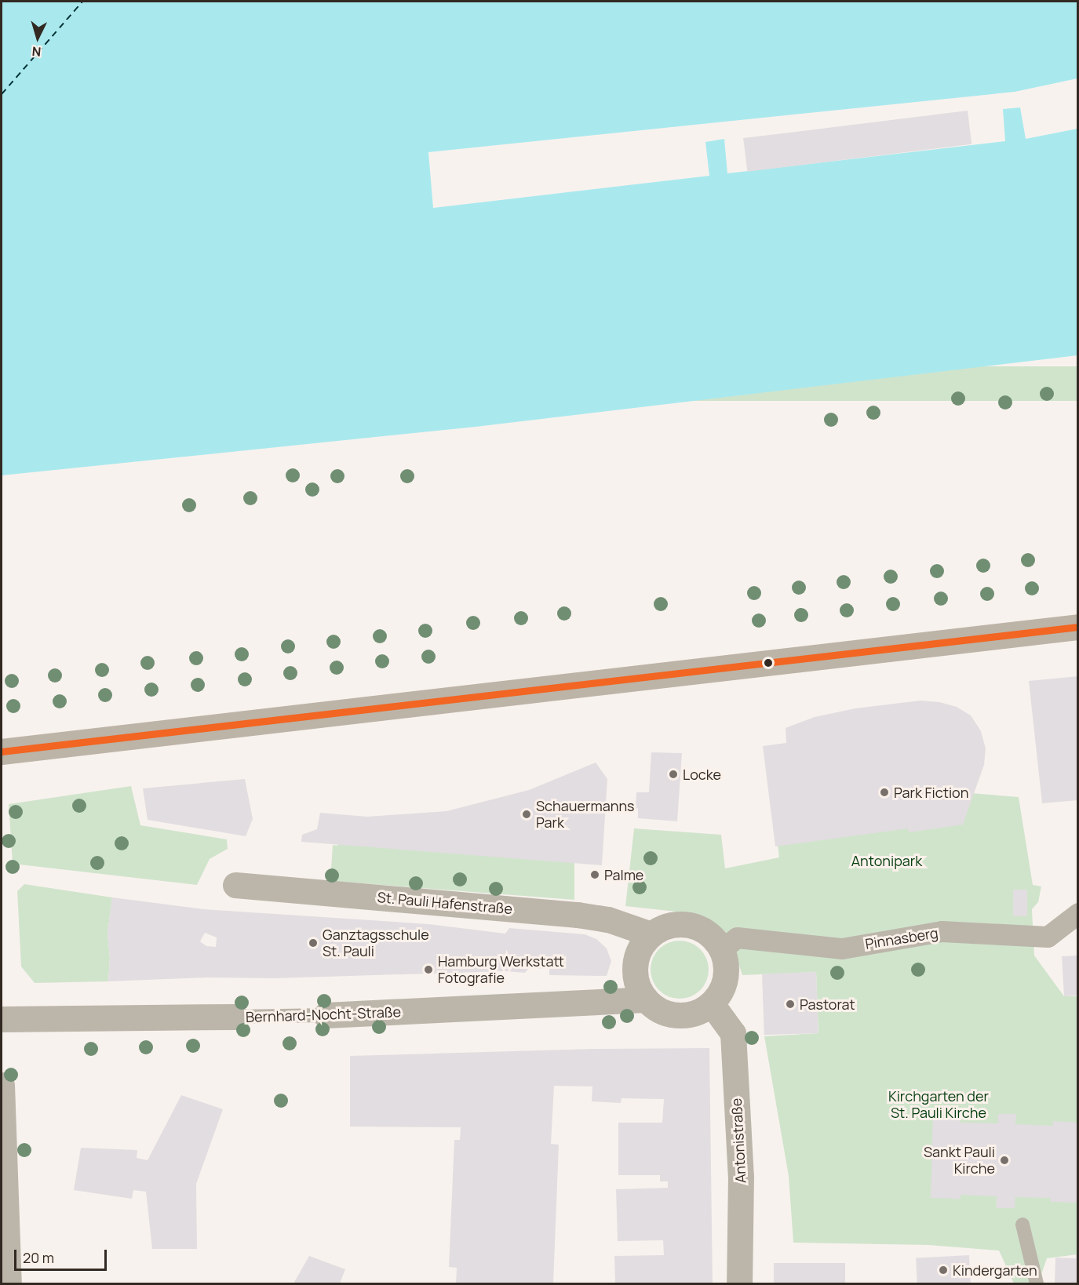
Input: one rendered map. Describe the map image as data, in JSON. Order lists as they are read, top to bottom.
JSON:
{
  "streets": {
    "street": [
      "St. Pauli Hafenstraße",
      "Pinnasberg",
      "Bernhard-Nocht-Straße",
      "Antonistraße"
    ]
  },
  "crossings": [
    ["St. Pauli Hafenstraße", "Pinnasberg"],
    ["St. Pauli Hafenstraße", "Bernhard-Nocht-Straße"],
    ["St. Pauli Hafenstraße", "Antonistraße"],
    ["Pinnasberg", "Bernhard-Nocht-Straße"],
    ["Pinnasberg", "Antonistraße"],
    ["Bernhard-Nocht-Straße", "Antonistraße"]
  ],
  "parks": ["Antonipark", "Kirchgarten der St. Pauli Kirche"],
  "places": [
    "Locke",
    "Park Fiction",
    "Schauermanns Park",
    "Palme",
    "Ganztagsschule St. Pauli",
    "Hamburg Werkstatt Fotografie",
    "Pastorat",
    "Sankt Pauli Kirche",
    "Kindergarten"
  ],
  "scale_bar": "20 m",
  "north": "bottom"
}
